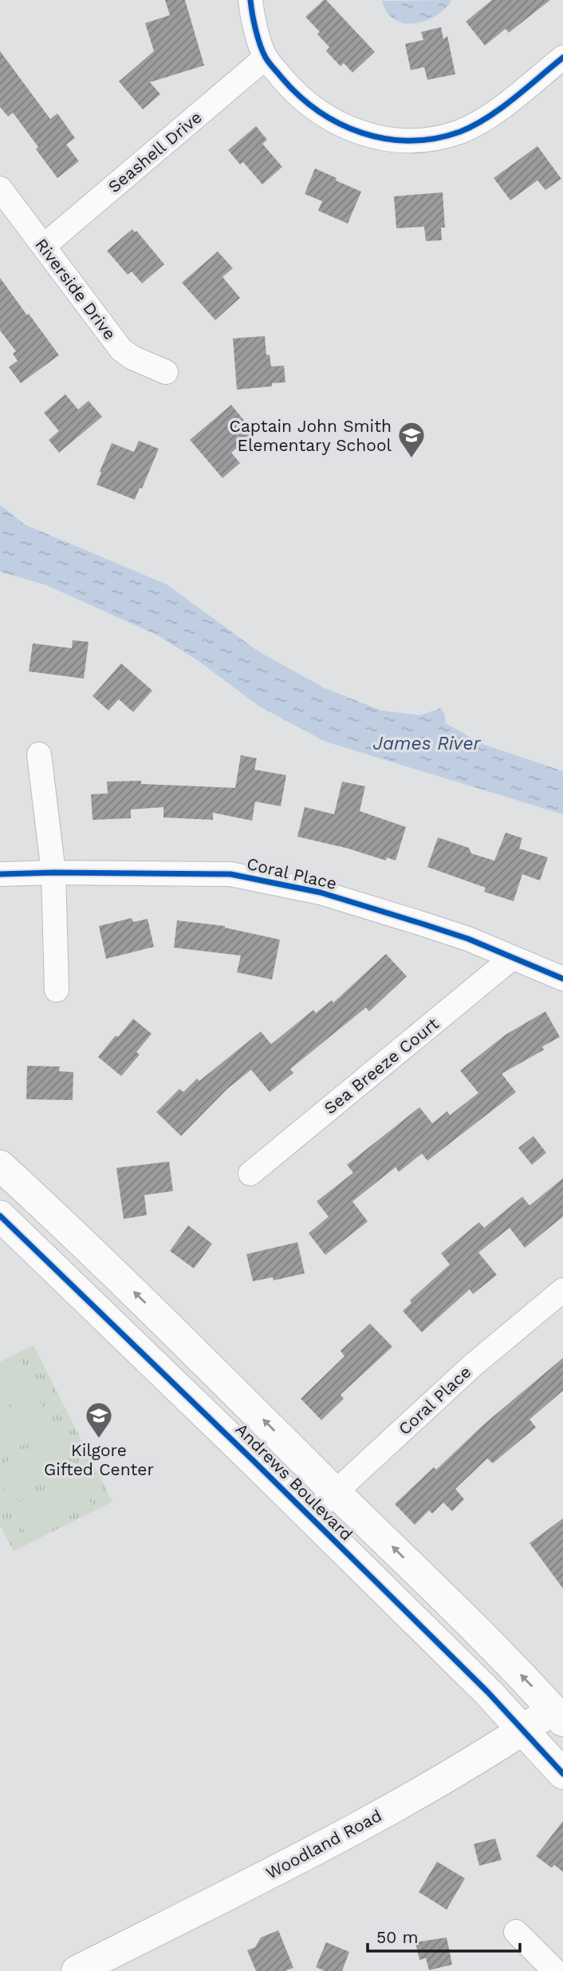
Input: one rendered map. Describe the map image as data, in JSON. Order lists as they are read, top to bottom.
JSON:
{
  "streets": {
    "street": [
      "Seashell Drive",
      "Riverside Drive",
      "Coral Place",
      "Sea Breeze Court",
      "Andrews Boulevard",
      "Woodland Road"
    ]
  },
  "crossings": [
    ["Seashell Drive", "Riverside Drive"],
    ["Coral Place", "Sea Breeze Court"],
    ["Coral Place", "Andrews Boulevard"],
    ["Andrews Boulevard", "Woodland Road"]
  ],
  "water": ["James River"],
  "places": {
    "school or university": ["Captain John Smith Elementary School", "Kilgore Gifted Center"]
  },
  "scale_bar": "50 m"
}
